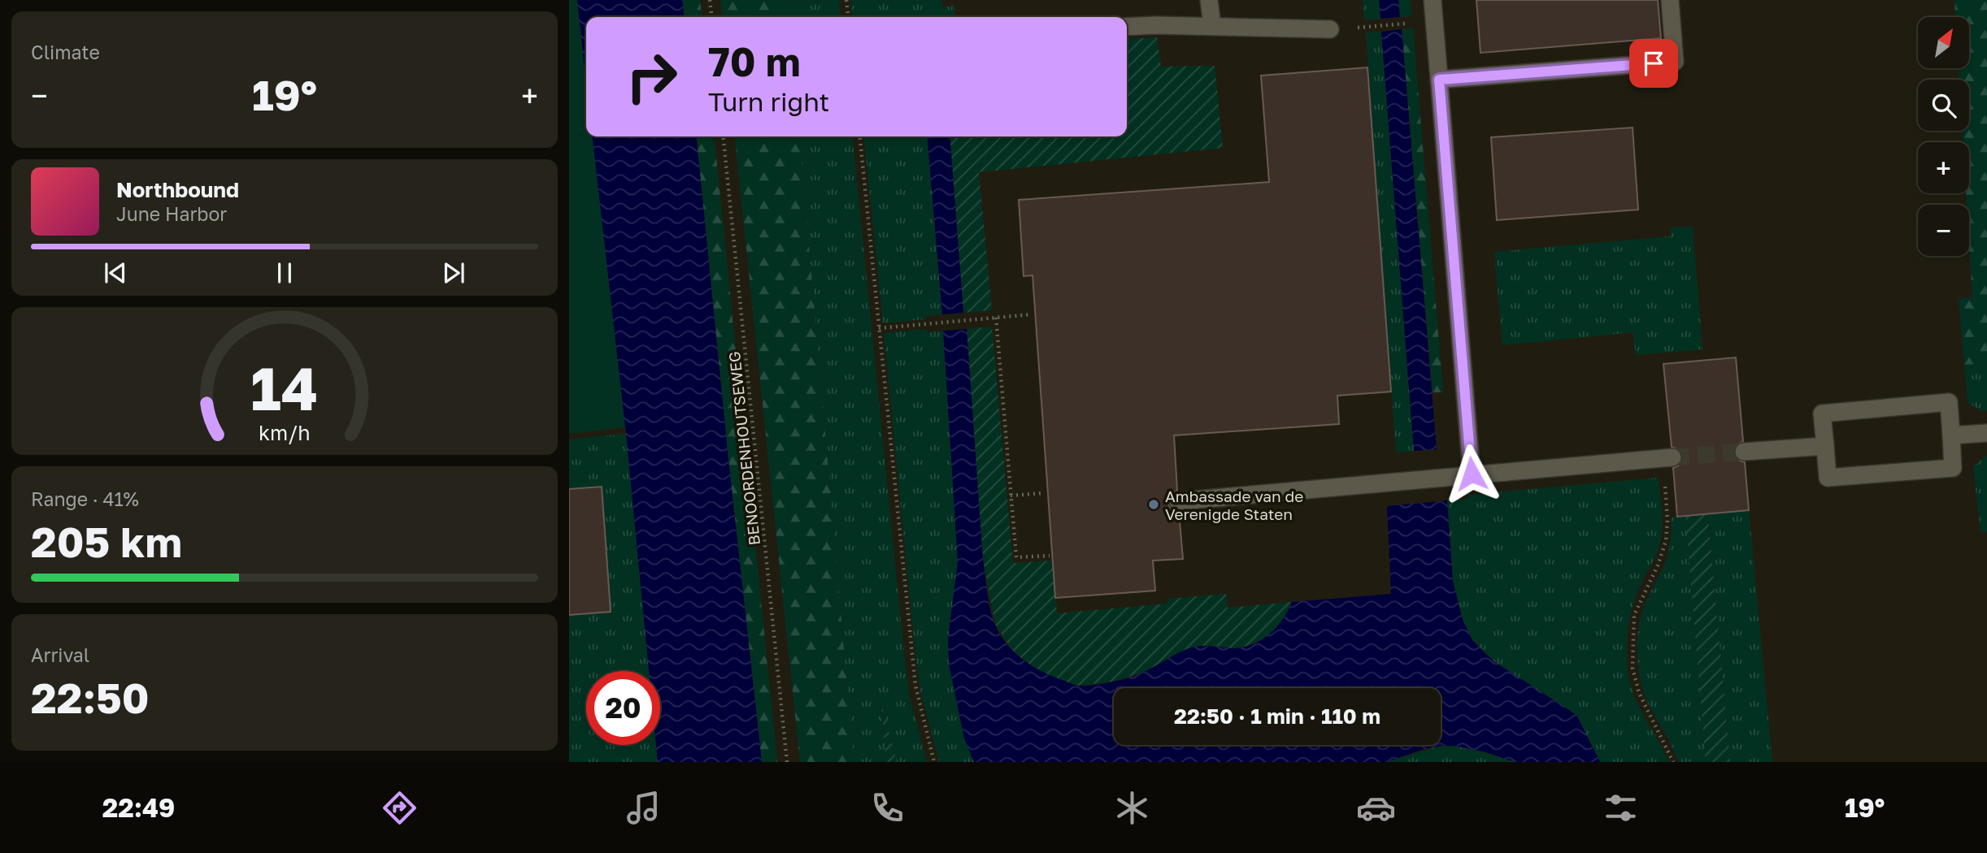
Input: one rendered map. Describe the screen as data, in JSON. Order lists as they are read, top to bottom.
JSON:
{
  "streets": {
    "path": ["BENOORDENHOUTSEWEG"]
  },
  "places": ["Ambassade van de Verenigde Staten"],
  "north": "top right",
  "page": {
    "tile": [
      "Climate",
      ["Range · 41%", "205 km"],
      ["Arrival", "22:50"]
    ],
    "map_buttons": ["+", "−"],
    "turn": ["70 m", "Turn right"],
    "heat": ["−", "19°", "+"],
    "song": ["Northbound", "June Harbor"],
    "limit": "20",
    "trip": "22:50 · 1 min · 110 m",
    "tabs": ["22:49", "19°"],
    "gauge": ["14", "km/h"]
  }
}
